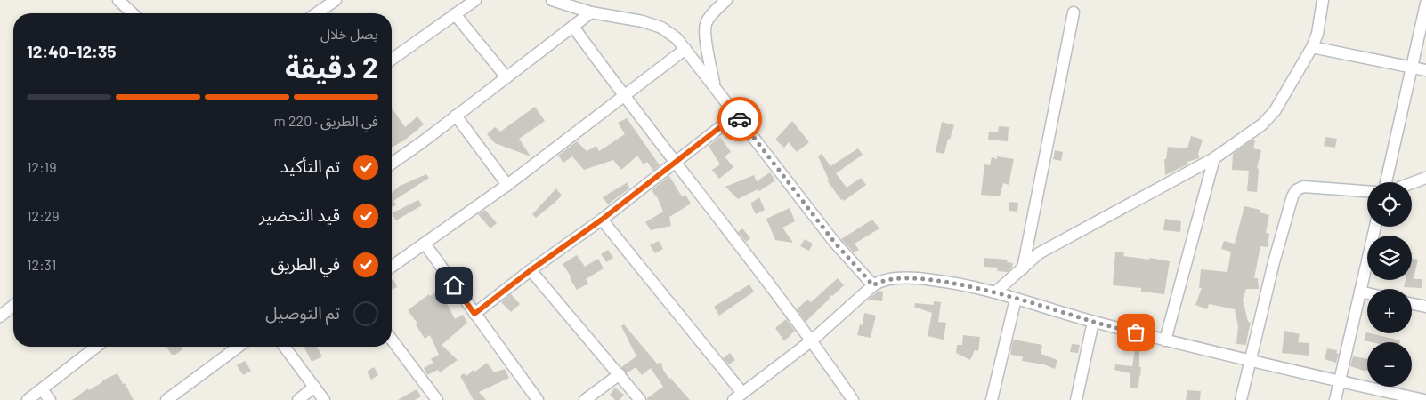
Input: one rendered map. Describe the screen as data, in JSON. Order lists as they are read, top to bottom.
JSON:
{
  "page": {
    "heading": ["2 دقيقة", "يصل خلال", "12:35–12:40"],
    "bar": "في الطريق · 220 m",
    "list": [
      ["تم التأكيد", "12:19"],
      ["قيد التحضير", "12:29"],
      ["في الطريق", "12:31"],
      "تم التوصيل"
    ],
    "map_buttons": ["+", "−"]
  }
}
